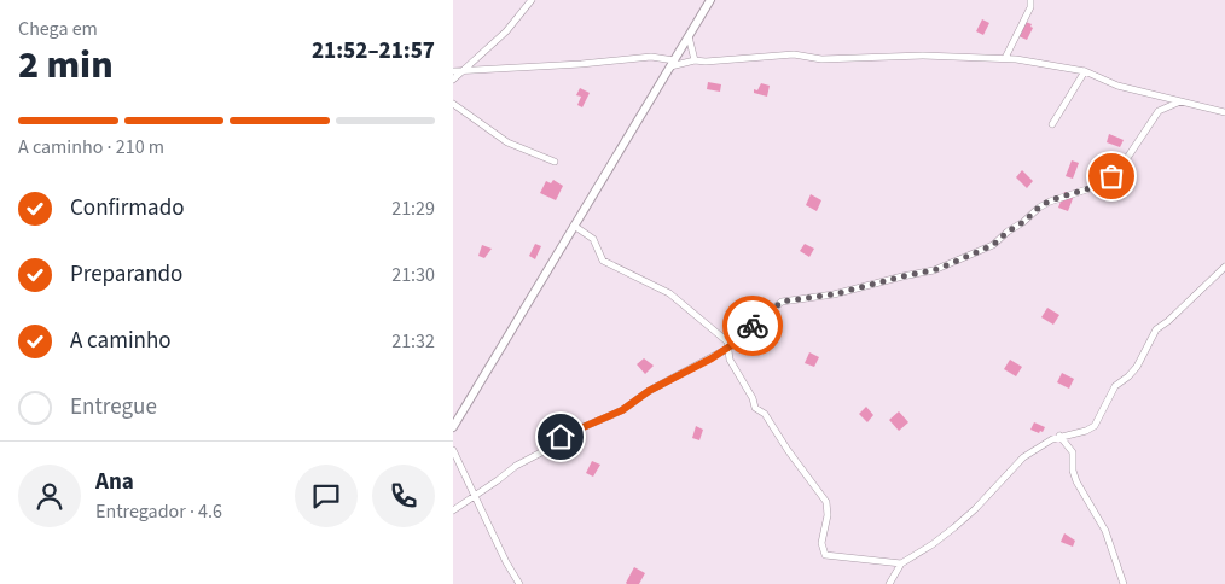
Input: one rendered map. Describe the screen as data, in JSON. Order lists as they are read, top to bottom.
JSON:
{
  "page": {
    "heading": ["2 min", "Chega em", "21:52–21:57"],
    "panel": ["Ana", "Entregador · 4.6"],
    "bar": "A caminho · 210 m",
    "list": [
      ["Confirmado", "21:29"],
      ["Preparando", "21:30"],
      ["A caminho", "21:32"],
      "Entregue"
    ]
  }
}
